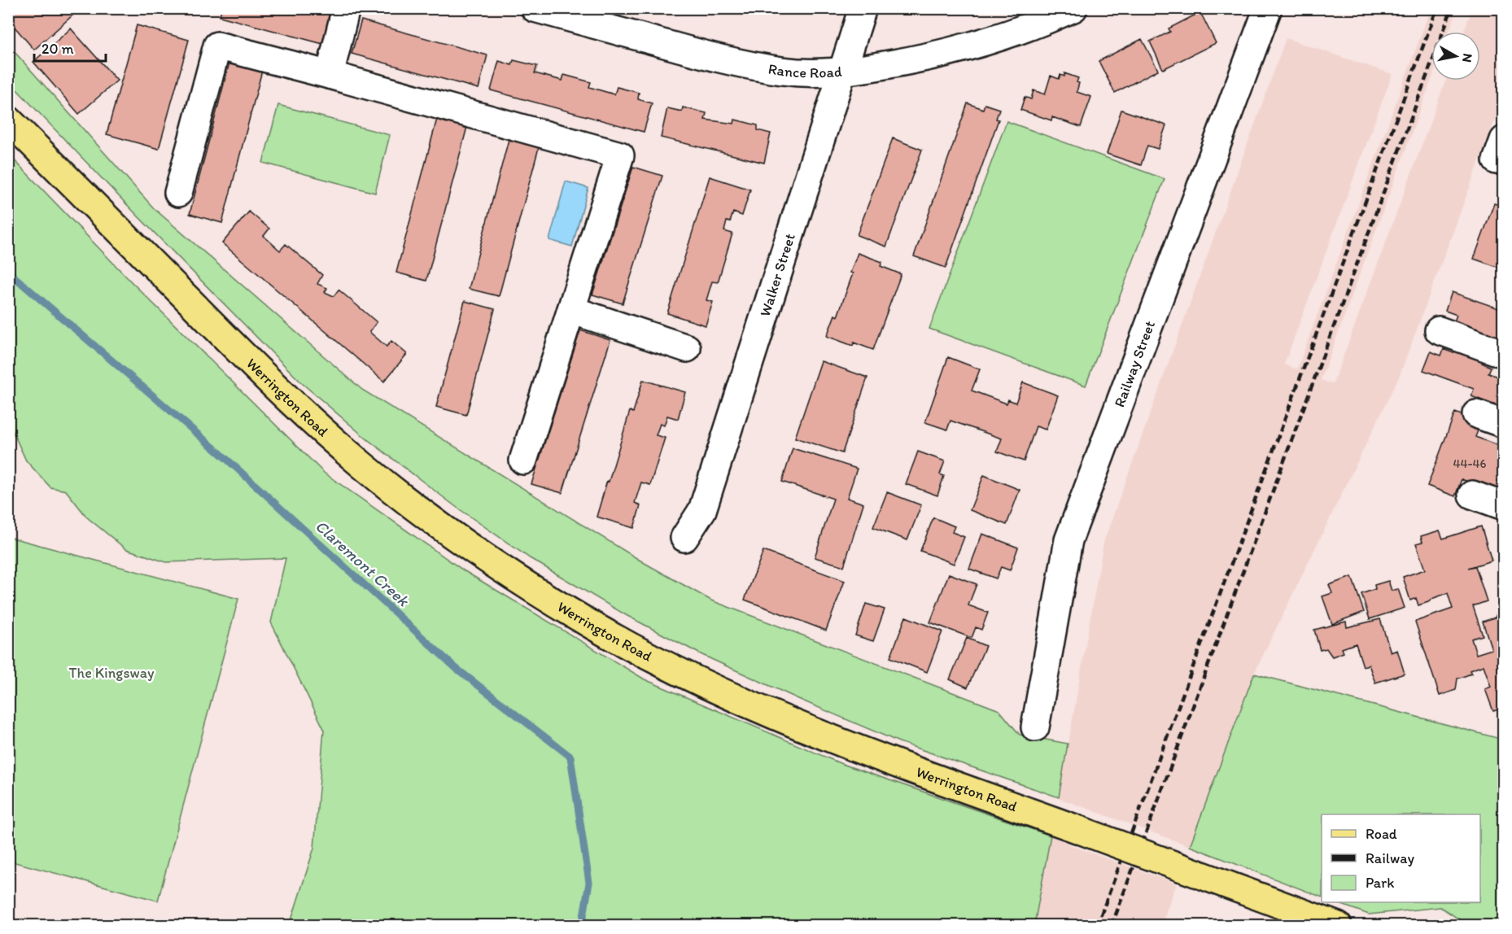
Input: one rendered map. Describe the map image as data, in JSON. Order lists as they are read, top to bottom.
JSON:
{
  "streets": {
    "main road": ["Werrington Road"],
    "street": ["Rance Road", "Walker Street", "Railway Street"]
  },
  "crossings": [
    ["Rance Road", "Walker Street"]
  ],
  "water": ["Claremont Creek"],
  "parks": ["The Kingsway"],
  "house_numbers": ["44-46"],
  "legend": ["Road", "Railway", "Park"],
  "scale_bar": "20 m",
  "north": "right"
}
